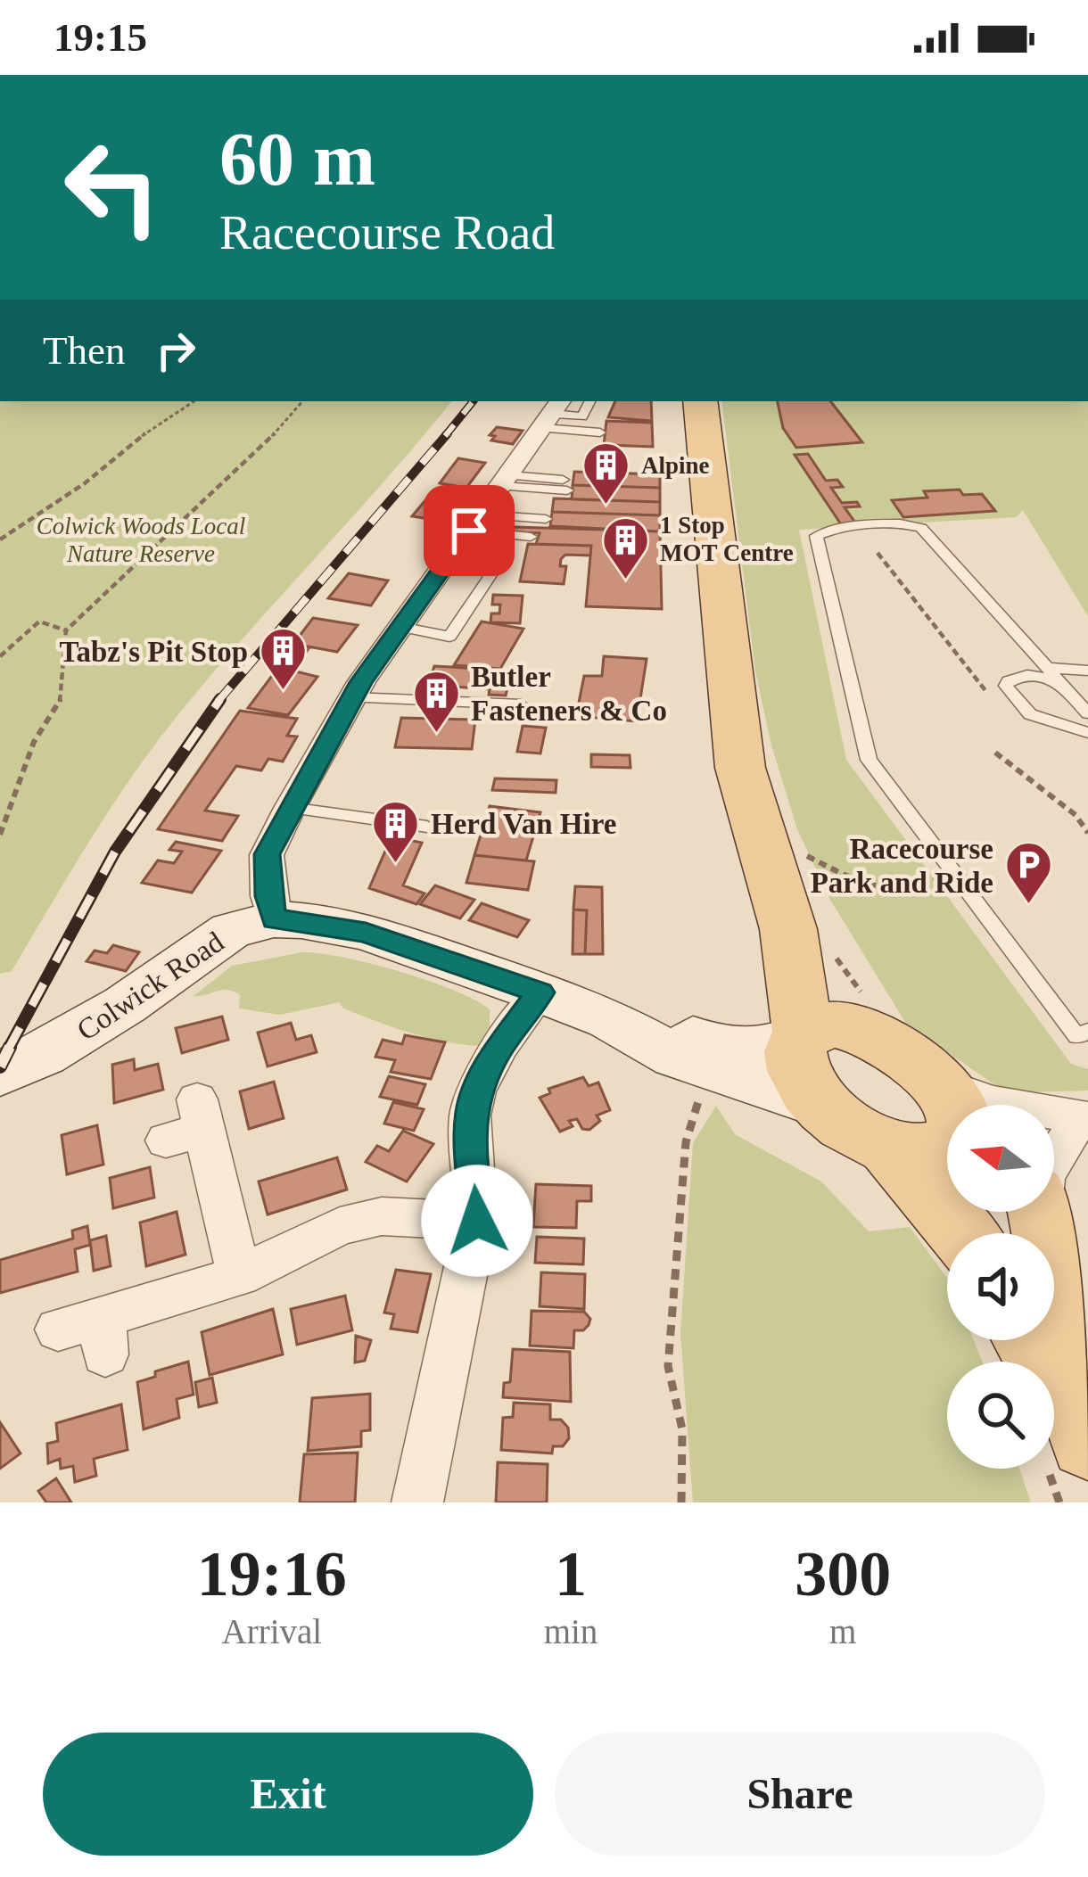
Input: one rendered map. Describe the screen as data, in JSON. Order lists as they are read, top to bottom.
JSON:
{
  "streets": {
    "street": ["Colwick Road"]
  },
  "parks": ["Colwick Woods Local Nature Reserve"],
  "places": {
    "building": [
      "Alpine",
      "1 Stop MOT Centre",
      "Tabz's Pit Stop",
      "Butler Fasteners & Co",
      "Herd Van Hire"
    ],
    "parking": ["Racecourse Park and Ride"]
  },
  "north": "left",
  "page": {
    "status": "19:15",
    "turn": ["60 m", "Racecourse Road"],
    "then": "Then",
    "eta": [
      "19:16",
      "Arrival",
      "1",
      "min",
      "300",
      "m"
    ],
    "buttons": ["Exit", "Share"]
  }
}
